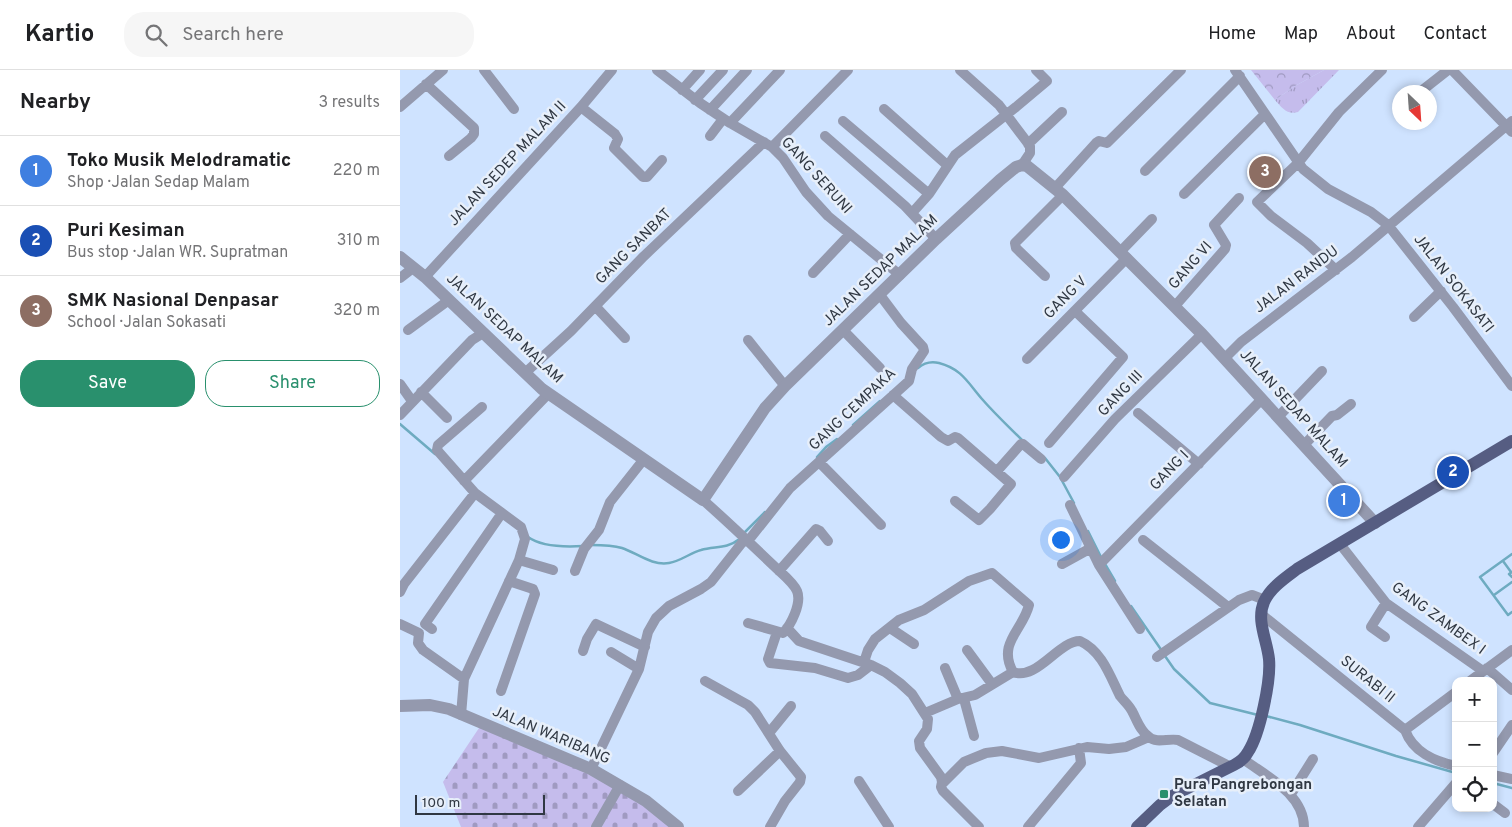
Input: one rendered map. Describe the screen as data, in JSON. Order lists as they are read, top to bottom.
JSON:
{
  "streets": {
    "street": [
      "JALAN SEDEP MALAM II",
      "GANG SERUNI",
      "GANG SANBAT",
      "GANG VI",
      "JALAN SEDAP MALAM",
      "JALAN RANDU",
      "JALAN SOKASATI",
      "GANG V",
      "GANG III",
      "GANG CEMPAKA",
      "GANG I",
      "GANG ZAMBEX I",
      "SURABI II",
      "JALAN WARIBANG"
    ]
  },
  "crossings": [
    ["JALAN SEDEP MALAM II", "JALAN SEDAP MALAM"],
    ["GANG SERUNI", "GANG SANBAT"],
    ["GANG SERUNI", "JALAN SEDAP MALAM"],
    ["GANG SANBAT", "JALAN SEDAP MALAM"],
    ["GANG VI", "JALAN SEDAP MALAM"],
    ["JALAN SEDAP MALAM", "JALAN RANDU"],
    ["JALAN SEDAP MALAM", "GANG V"],
    ["JALAN SEDAP MALAM", "GANG III"],
    ["JALAN SEDAP MALAM", "GANG CEMPAKA"],
    ["JALAN SEDAP MALAM", "GANG I"],
    ["JALAN RANDU", "JALAN SOKASATI"],
    ["GANG CEMPAKA", "JALAN WARIBANG"]
  ],
  "places": {
    "transit": ["Pura Pangrebongan Selatan"]
  },
  "scale_bar": "100 m",
  "north": "bottom right",
  "page": {
    "header": "Kartio",
    "search": "Search here",
    "nav": [
      "Home",
      "Map",
      "About",
      "Contact"
    ],
    "heading": ["Nearby", "3 results"],
    "list": [
      {
        "mark": "1",
        "name": "Toko Musik Melodramatic",
        "note": "Shop · Jalan Sedap Malam",
        "value": "220 m"
      },
      {
        "mark": "2",
        "name": "Puri Kesiman",
        "note": "Bus stop · Jalan WR. Supratman",
        "value": "310 m"
      },
      {
        "mark": "3",
        "name": "SMK Nasional Denpasar",
        "note": "School · Jalan Sokasati",
        "value": "320 m"
      }
    ],
    "pins": ["3", "2", "1"],
    "buttons": ["Save", "Share"],
    "map_buttons": ["+", "−"],
    "scale": "100 m"
  }
}
